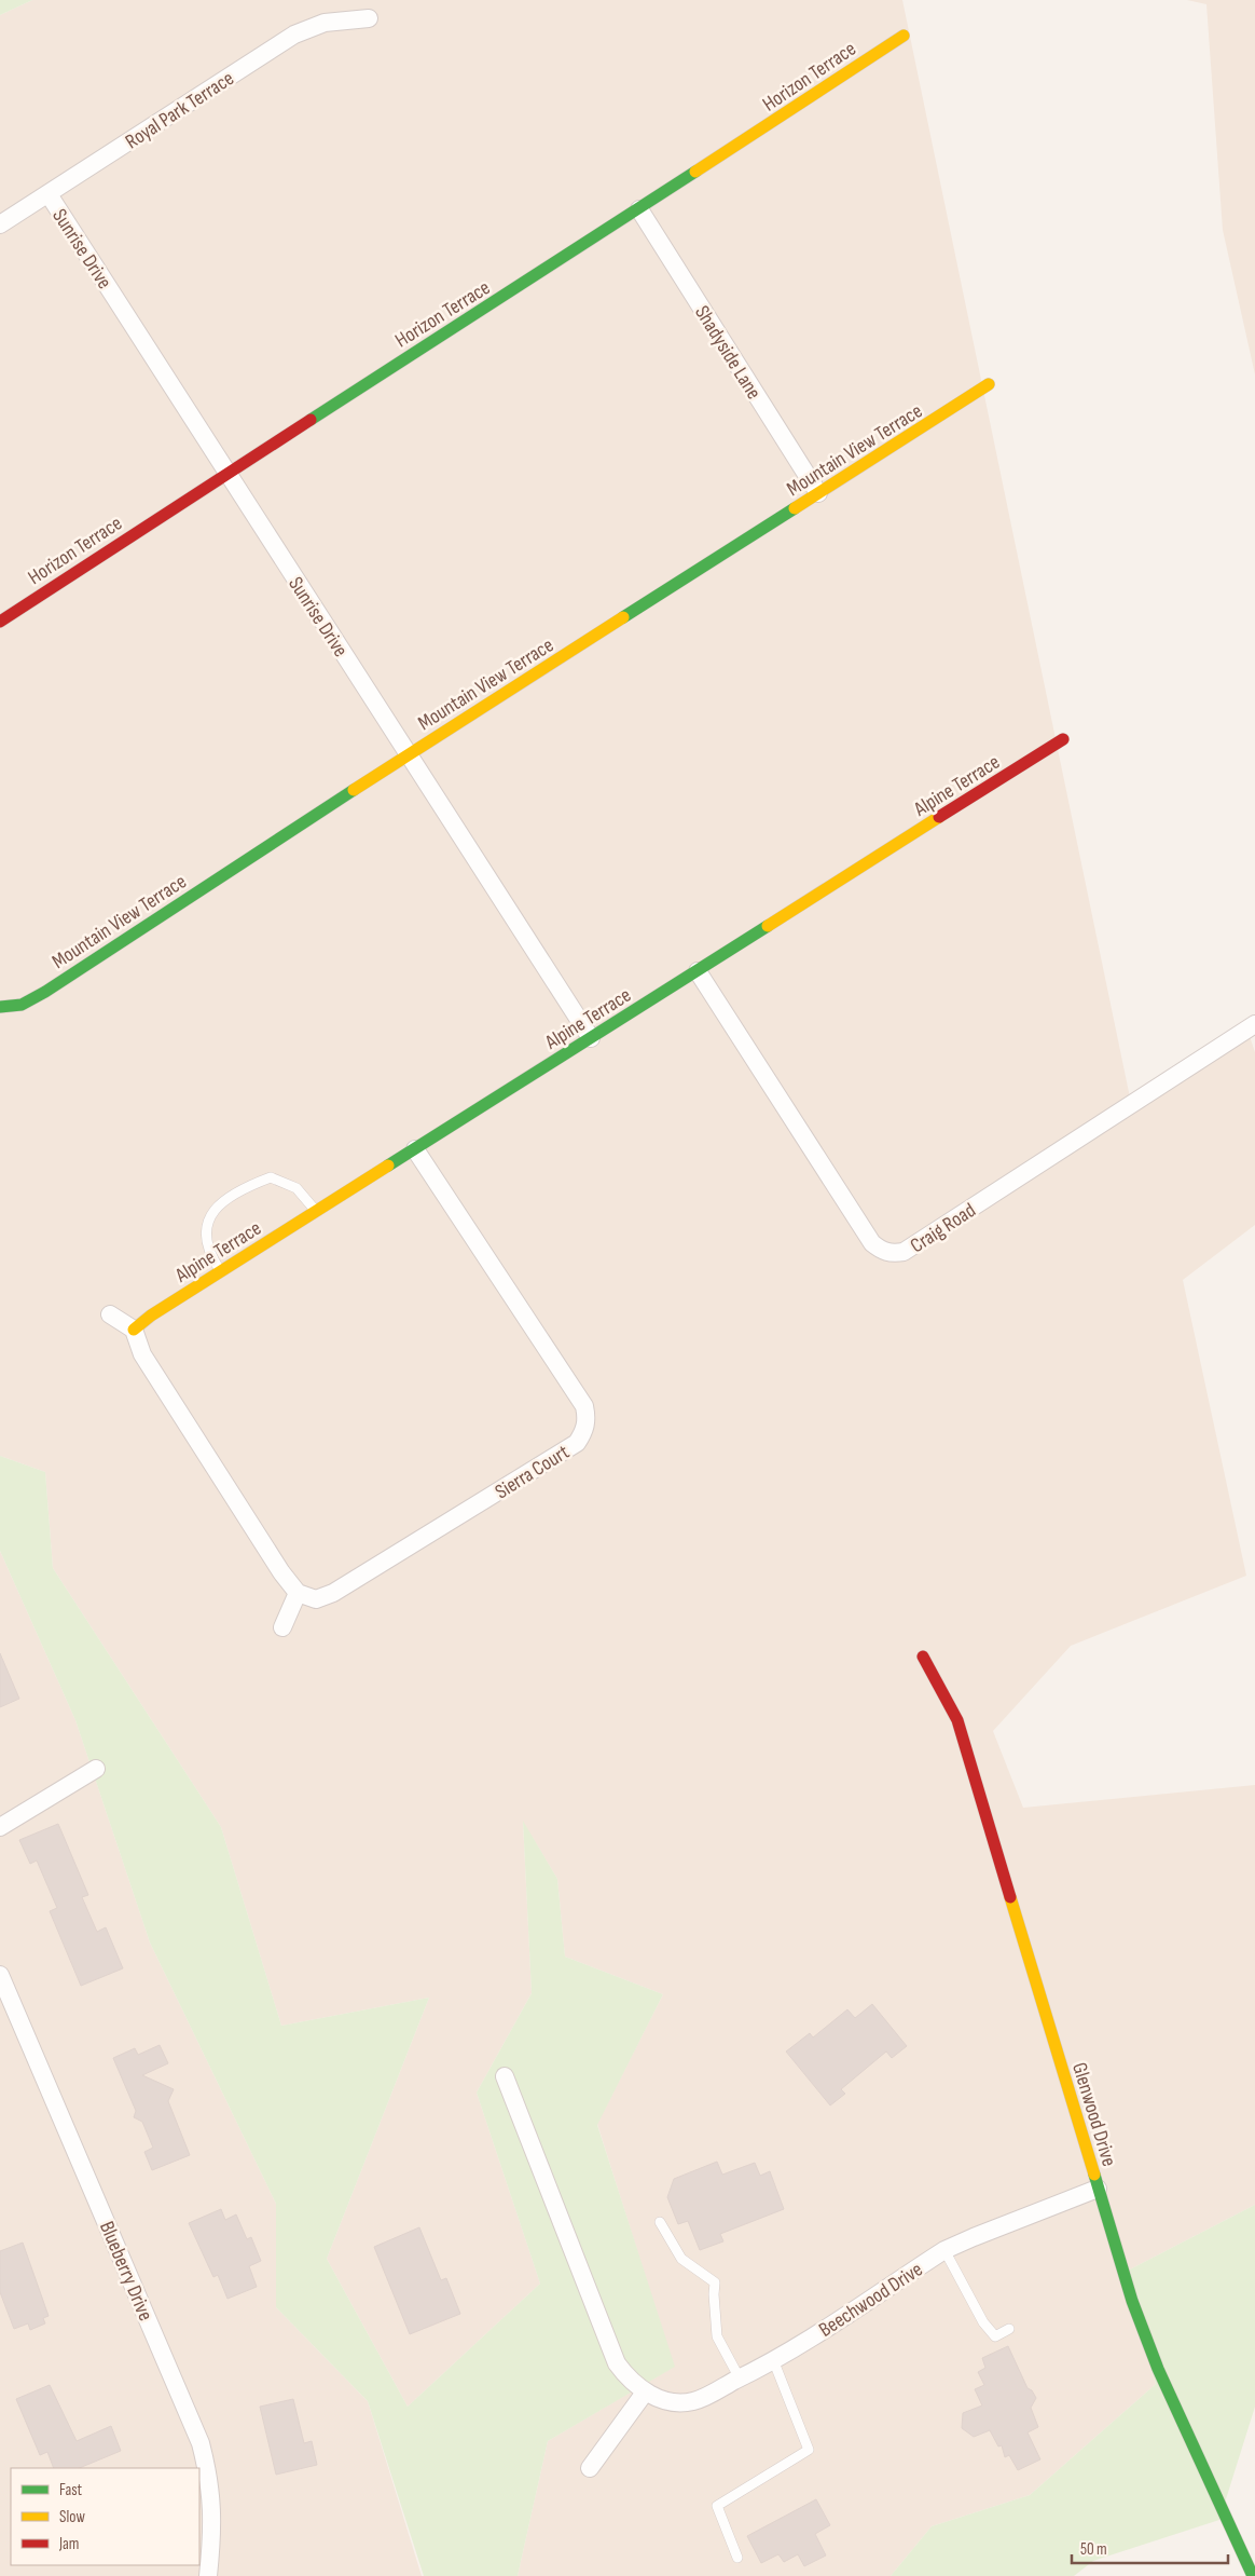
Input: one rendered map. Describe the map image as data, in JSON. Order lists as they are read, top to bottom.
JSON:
{
  "streets": {
    "street": [
      "Horizon Terrace",
      "Royal Park Terrace",
      "Sunrise Drive",
      "Shadyside Lane",
      "Mountain View Terrace",
      "Alpine Terrace",
      "Craig Road",
      "Sierra Court",
      "Glenwood Drive",
      "Blueberry Drive",
      "Beechwood Drive"
    ]
  },
  "crossings": [
    ["Horizon Terrace", "Sunrise Drive"],
    ["Horizon Terrace", "Shadyside Lane"],
    ["Royal Park Terrace", "Sunrise Drive"],
    ["Sunrise Drive", "Mountain View Terrace"],
    ["Sunrise Drive", "Alpine Terrace"],
    ["Shadyside Lane", "Mountain View Terrace"],
    ["Alpine Terrace", "Craig Road"],
    ["Alpine Terrace", "Sierra Court"],
    ["Glenwood Drive", "Beechwood Drive"]
  ],
  "legend": ["Fast", "Slow", "Jam"],
  "scale_bar": "50 m"
}
